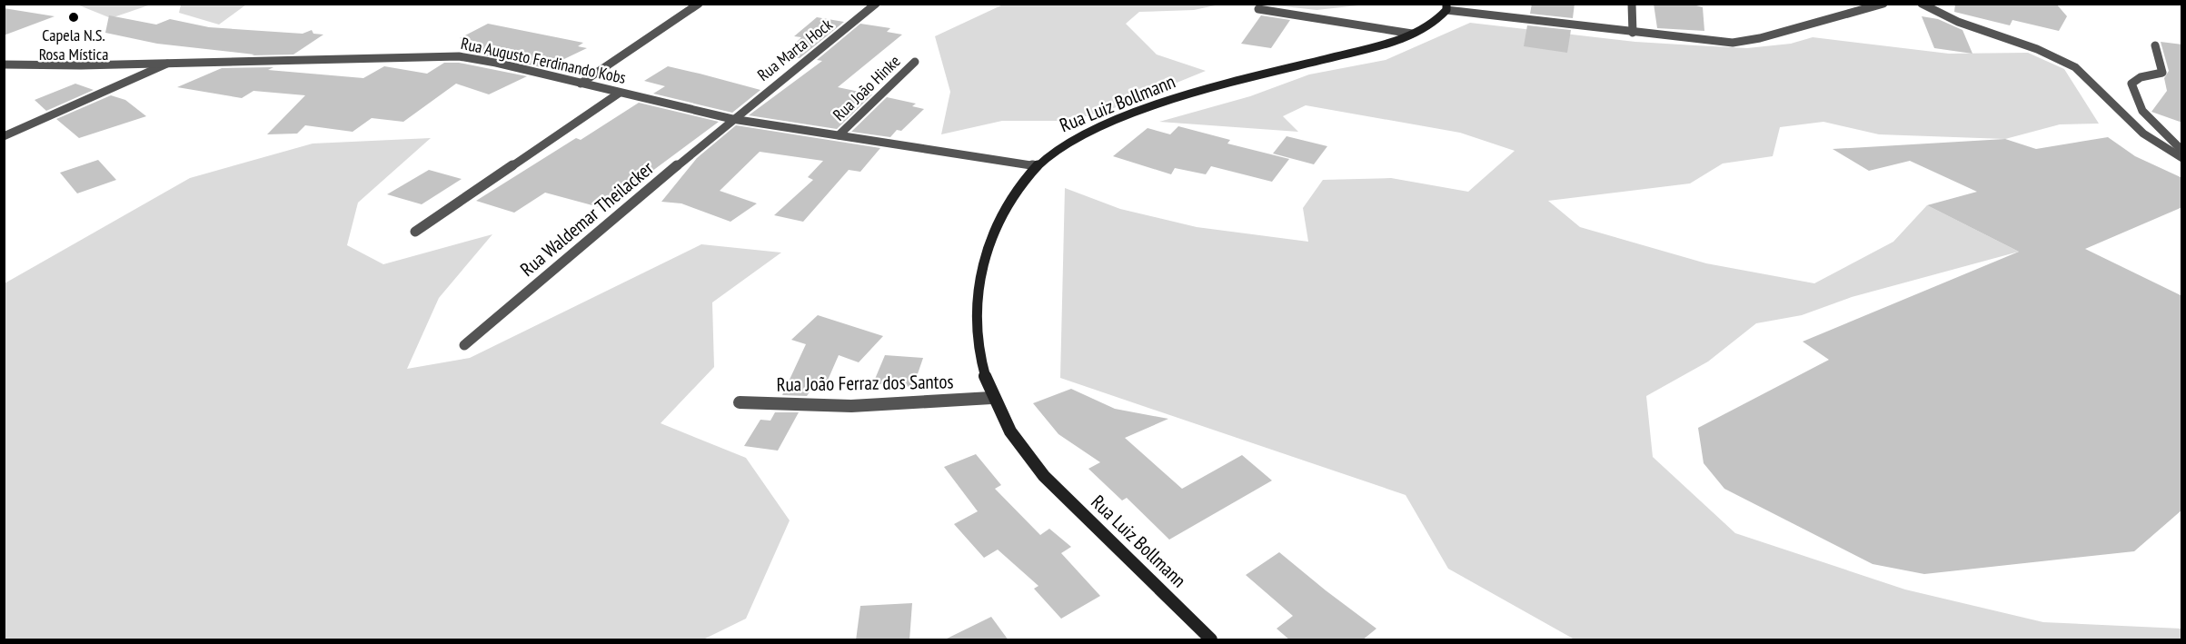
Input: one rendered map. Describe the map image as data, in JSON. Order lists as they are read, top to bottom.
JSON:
{
  "streets": {
    "main road": ["Rua Luiz Bollmann"],
    "street": [
      "Rua Marta Hock",
      "Rua Augusto Ferdinando Kobs",
      "Rua João Hinke",
      "Rua Waldemar Theilacker",
      "Rua João Ferraz dos Santos"
    ]
  },
  "crossings": [
    ["Rua Marta Hock", "Rua Augusto Ferdinando Kobs"],
    ["Rua Marta Hock", "Rua Waldemar Theilacker"],
    ["Rua Augusto Ferdinando Kobs", "Rua João Hinke"],
    ["Rua Augusto Ferdinando Kobs", "Rua Luiz Bollmann"],
    ["Rua Augusto Ferdinando Kobs", "Rua Waldemar Theilacker"],
    ["Rua Luiz Bollmann", "Rua João Ferraz dos Santos"]
  ],
  "places": ["Capela N.S. Rosa Mística"]
}
